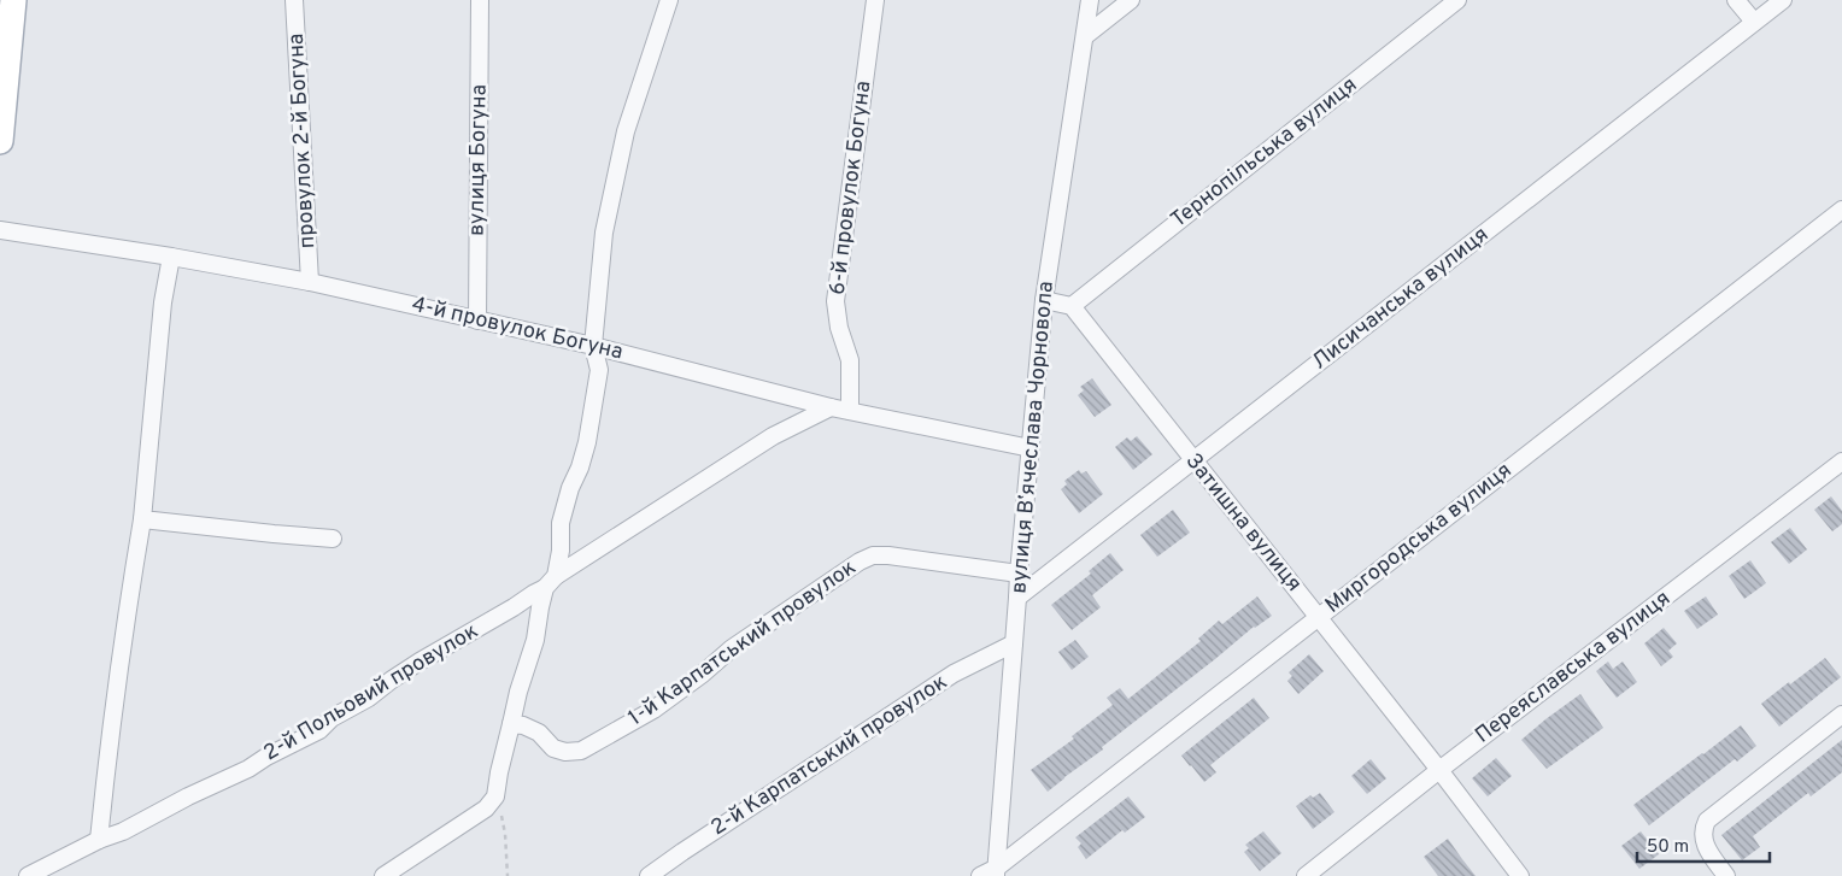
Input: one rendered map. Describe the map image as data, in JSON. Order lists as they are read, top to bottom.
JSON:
{
  "streets": {
    "street": [
      "провулок 2-й Богуна",
      "Тернопільська вулиця",
      "вулиця Богуна",
      "6-й провулок Богуна",
      "Лисичанська вулиця",
      "4-й провулок Богуна",
      "вулиця Вʼячеслава Чорновола",
      "Затишна вулиця",
      "Миргородська вулиця",
      "1-й Карпатський провулок",
      "Переяславська вулиця",
      "2-й Польовий провулок",
      "2-й Карпатський провулок"
    ]
  },
  "crossings": [
    ["провулок 2-й Богуна", "4-й провулок Богуна"],
    ["Тернопільська вулиця", "Затишна вулиця"],
    ["вулиця Богуна", "4-й провулок Богуна"],
    ["6-й провулок Богуна", "4-й провулок Богуна"],
    ["Лисичанська вулиця", "вулиця Вʼячеслава Чорновола"],
    ["Лисичанська вулиця", "Затишна вулиця"],
    ["4-й провулок Богуна", "вулиця Вʼячеслава Чорновола"],
    ["4-й провулок Богуна", "2-й Польовий провулок"],
    ["вулиця Вʼячеслава Чорновола", "Миргородська вулиця"],
    ["вулиця Вʼячеслава Чорновола", "1-й Карпатський провулок"],
    ["вулиця Вʼячеслава Чорновола", "2-й Карпатський провулок"],
    ["Затишна вулиця", "Миргородська вулиця"],
    ["Затишна вулиця", "Переяславська вулиця"]
  ],
  "scale_bar": "50 m"
}
